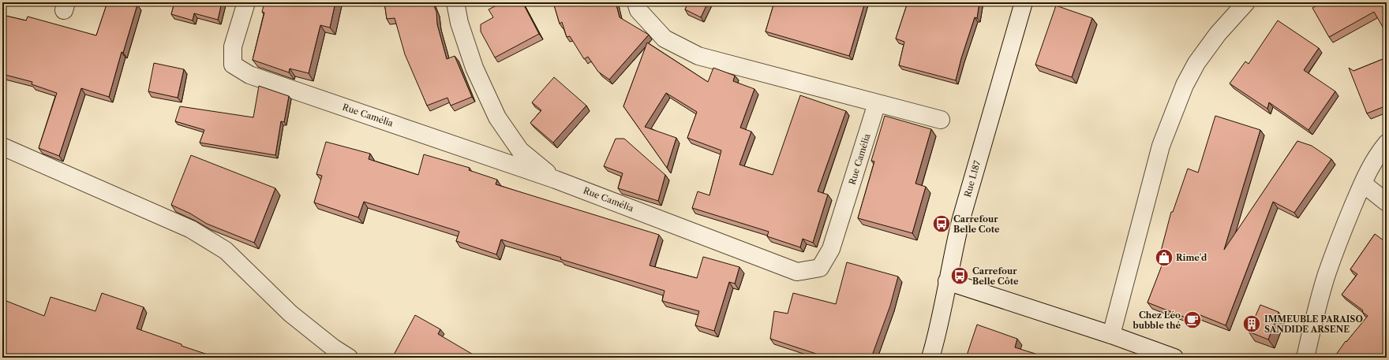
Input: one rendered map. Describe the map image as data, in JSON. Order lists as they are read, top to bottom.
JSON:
{
  "streets": {
    "street": ["Rue Camélia", "Rue L187"]
  },
  "places": {
    "bus stop": ["Carrefour Belle Cote", "Carrefour Belle Côte"],
    "shop": ["Rime'd"],
    "cafe": ["Chez Léo bubble thé"],
    "building": ["IMMEUBLE PARAISO SANDIDE ARSENE"]
  }
}
